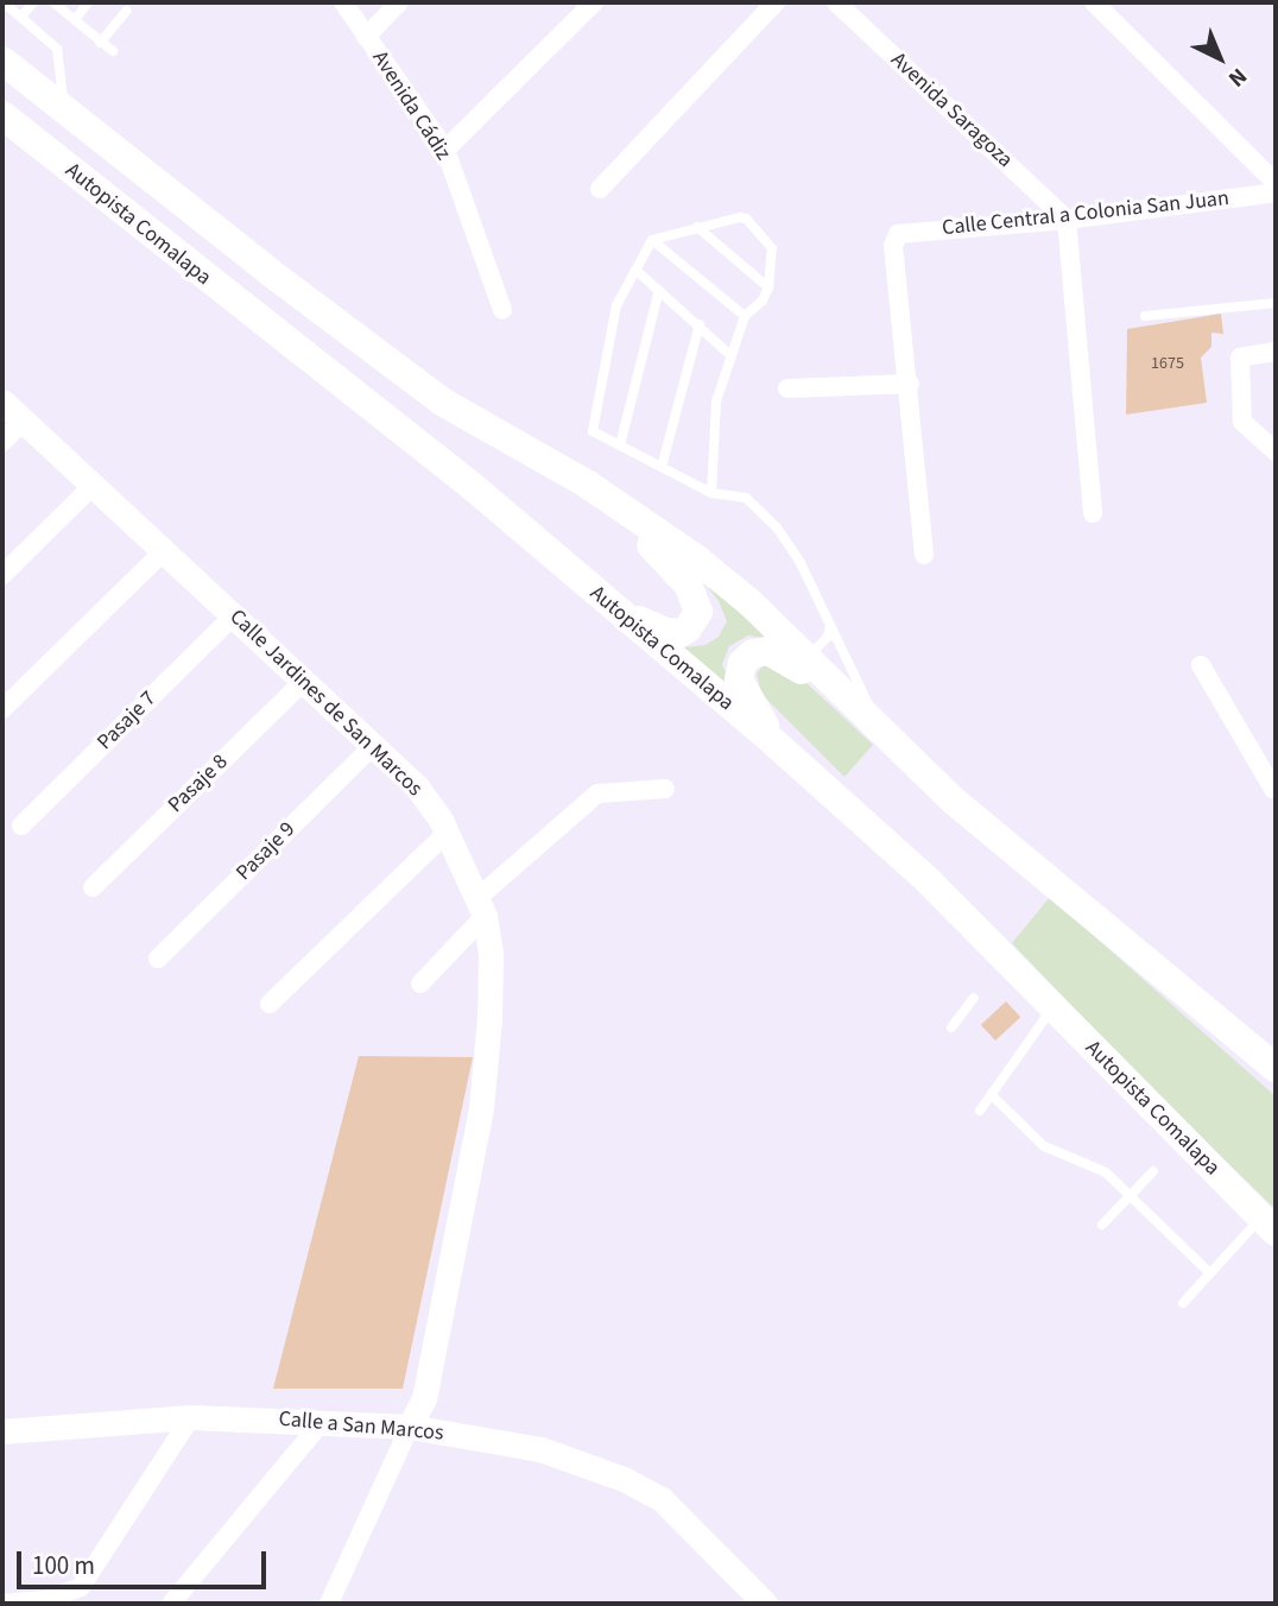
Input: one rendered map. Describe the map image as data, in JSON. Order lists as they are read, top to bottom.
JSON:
{
  "streets": {
    "highway": ["Autopista Comalapa"],
    "main road": ["Calle Jardines de San Marcos", "Calle a San Marcos"],
    "street": [
      "Avenida Cádiz",
      "Avenida Saragoza",
      "Calle Central a Colonia San Juan",
      "Pasaje 7",
      "Pasaje 8",
      "Pasaje 9"
    ]
  },
  "crossings": [
    ["Avenida Saragoza", "Calle Central a Colonia San Juan"],
    ["Calle Jardines de San Marcos", "Pasaje 7"],
    ["Calle Jardines de San Marcos", "Pasaje 8"],
    ["Calle Jardines de San Marcos", "Pasaje 9"],
    ["Calle Jardines de San Marcos", "Calle a San Marcos"]
  ],
  "house_numbers": ["1675"],
  "scale_bar": "100 m",
  "north": "bottom right"
}
